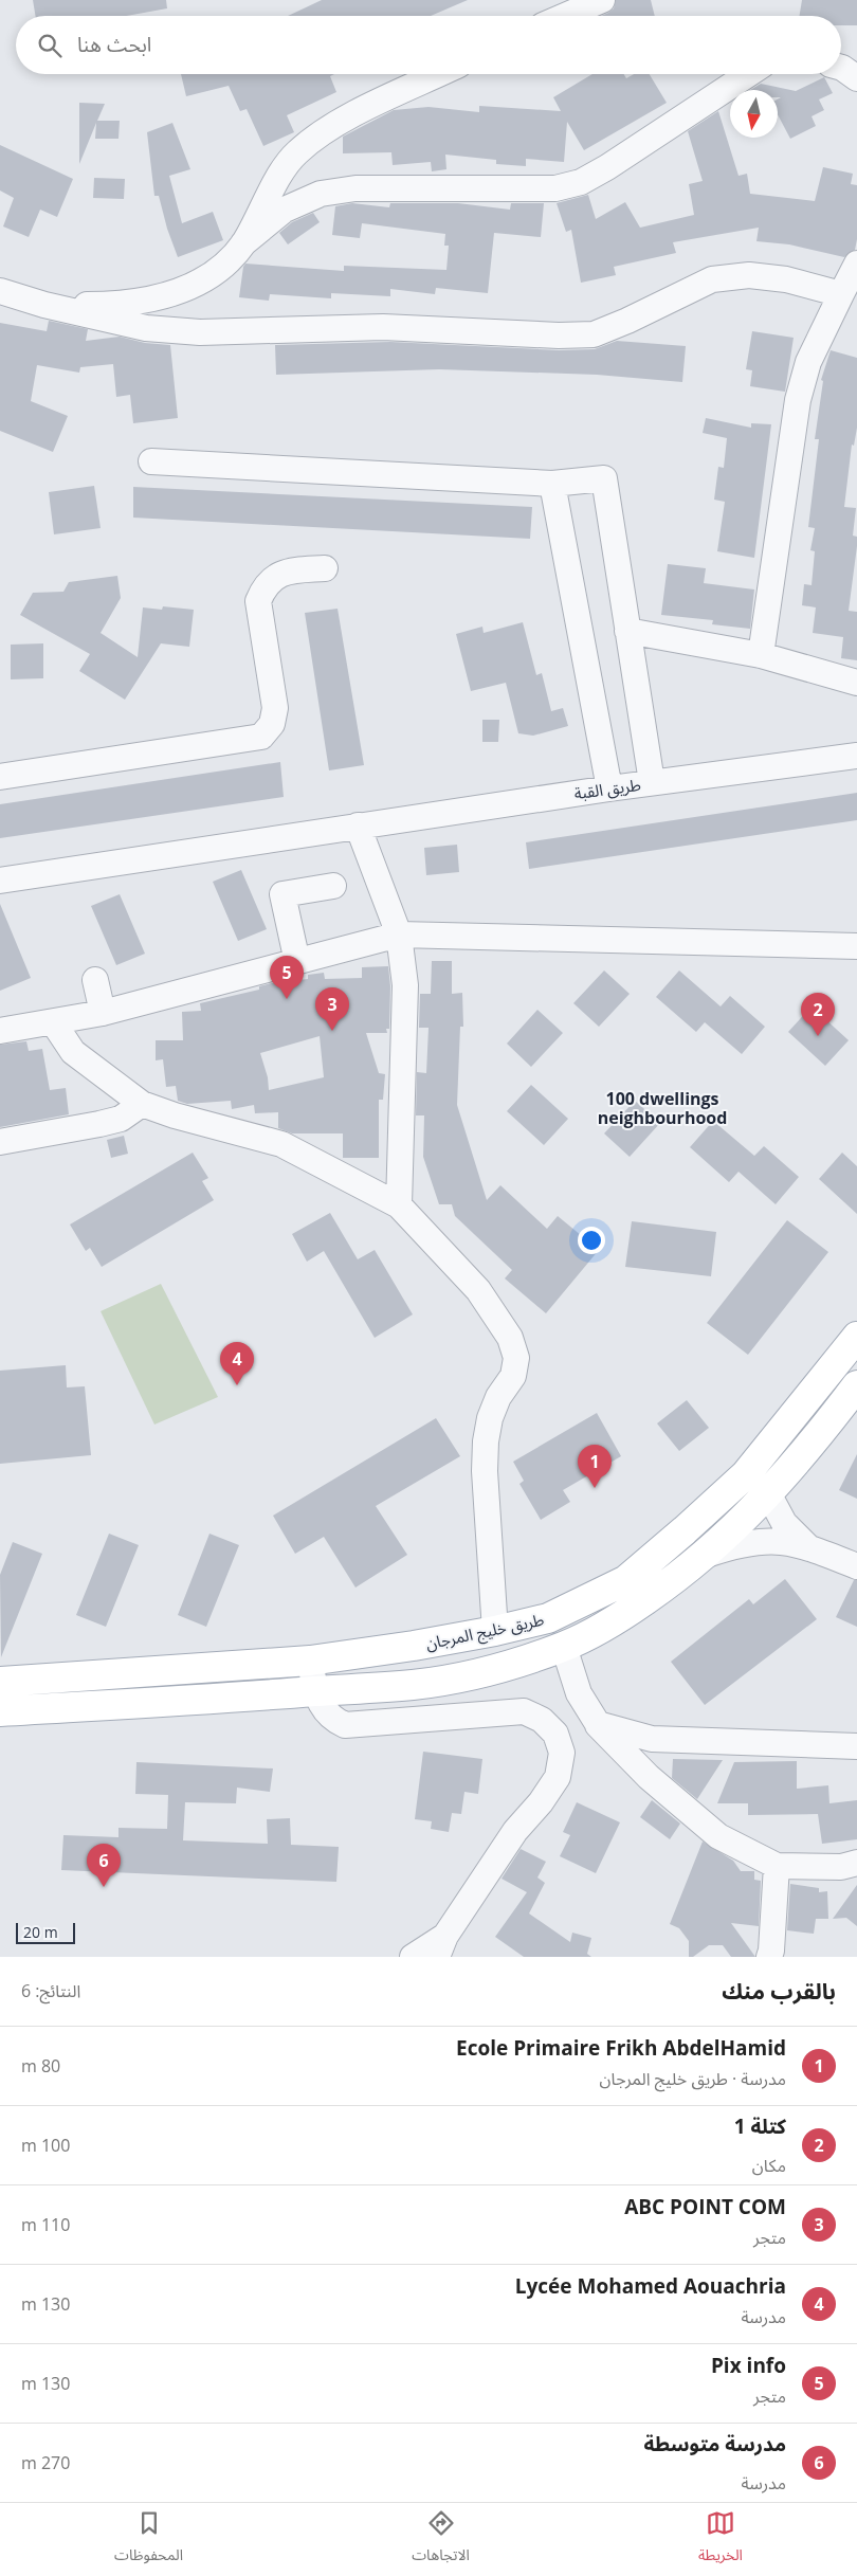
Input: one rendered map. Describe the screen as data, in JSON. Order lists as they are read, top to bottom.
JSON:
{
  "streets": {
    "main road": ["طريق خليج المرجان"],
    "street": ["طريق القبة"]
  },
  "districts": ["100 dwellings neighbourhood"],
  "scale_bar": "20 m",
  "north": "bottom",
  "page": {
    "search": "ابحث هنا",
    "pins": [
      "5",
      "3",
      "2",
      "4",
      "1",
      "6"
    ],
    "scale": "20 m",
    "heading": ["بالقرب منك", "النتائج: 6"],
    "list": [
      {
        "mark": "1",
        "name": "Ecole Primaire Frikh AbdelHamid",
        "note": "مدرسة · طريق خليج المرجان",
        "value": "80 m"
      },
      {
        "mark": "2",
        "name": "كتلة 1",
        "note": "مكان",
        "value": "100 m"
      },
      {
        "mark": "3",
        "name": "ABC POINT COM",
        "note": "متجر",
        "value": "110 m"
      },
      {
        "mark": "4",
        "name": "Lycée Mohamed Aouachria",
        "note": "مدرسة",
        "value": "130 m"
      },
      {
        "mark": "5",
        "name": "Pix info",
        "note": "متجر",
        "value": "130 m"
      },
      {
        "mark": "6",
        "name": "مدرسة متوسطة",
        "note": "مدرسة",
        "value": "270 m"
      }
    ],
    "nav": ["الخريطة", "الاتجاهات", "المحفوظات"]
  }
}
